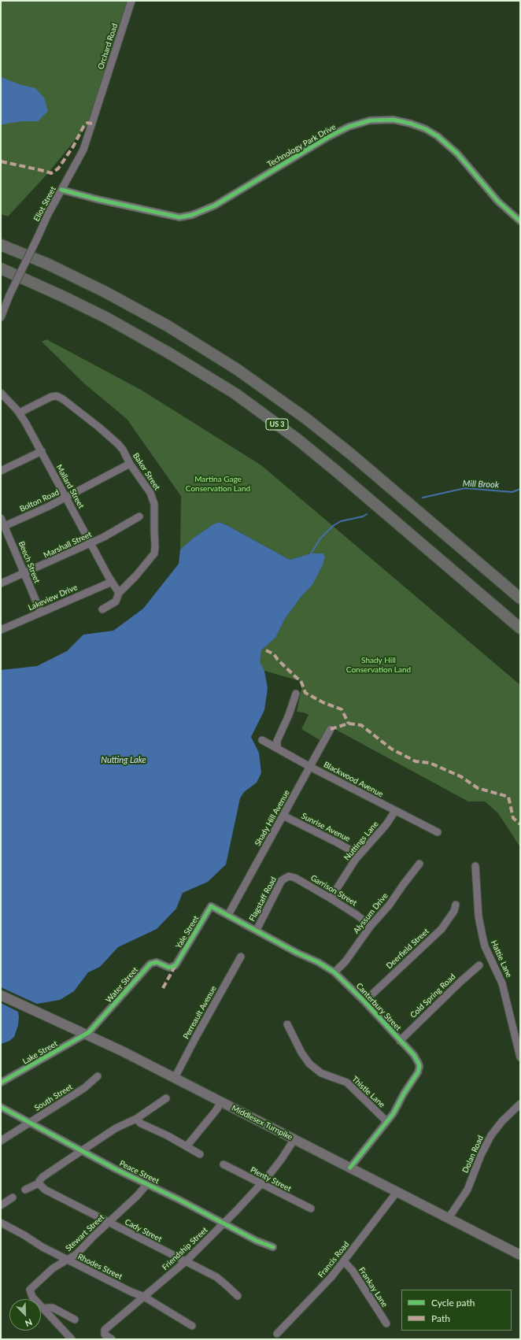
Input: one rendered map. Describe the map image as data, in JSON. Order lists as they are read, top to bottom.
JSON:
{
  "streets": {
    "highway": ["US 3"],
    "main road": ["Middlesex Turnpike"],
    "street": [
      "Orchard Road",
      "Technology Park Drive",
      "Eliot Street",
      "Baker Street",
      "Mallard Street",
      "Bolton Road",
      "Marshall Street",
      "Beech Street",
      "Lakeview Drive",
      "Blackwood Avenue",
      "Shady Hill Avenue",
      "Sunrise Avenue",
      "Nuttings Lane",
      "Garrison Street",
      "Flagstaff Road",
      "Alyssum Drive",
      "Yale Street",
      "Deerfield Street",
      "Hattie Lane",
      "Water Street",
      "Cold Spring Road",
      "Canterbury Street",
      "Perreault Avenue",
      "Lake Street",
      "Thistle Lane",
      "South Street",
      "Dolan Road",
      "Peace Street",
      "Plenty Street",
      "Cady Street",
      "Stewart Street",
      "Friendship Street",
      "Francis Road",
      "Rhodes Street",
      "Frankay Lane"
    ]
  },
  "crossings": [
    ["Orchard Road", "Eliot Street"],
    ["Technology Park Drive", "Eliot Street"],
    ["Baker Street", "Mallard Street"],
    ["Baker Street", "Bolton Road"],
    ["Mallard Street", "Bolton Road"],
    ["Mallard Street", "Marshall Street"],
    ["Mallard Street", "Lakeview Drive"],
    ["Bolton Road", "Beech Street"],
    ["Marshall Street", "Beech Street"],
    ["Beech Street", "Lakeview Drive"],
    ["Blackwood Avenue", "Shady Hill Avenue"],
    ["Blackwood Avenue", "Nuttings Lane"],
    ["Shady Hill Avenue", "Sunrise Avenue"],
    ["Shady Hill Avenue", "Canterbury Street"],
    ["Sunrise Avenue", "Nuttings Lane"],
    ["Nuttings Lane", "Garrison Street"],
    ["Garrison Street", "Flagstaff Road"],
    ["Garrison Street", "Alyssum Drive"],
    ["Flagstaff Road", "Canterbury Street"],
    ["Alyssum Drive", "Canterbury Street"],
    ["Yale Street", "Water Street"],
    ["Yale Street", "Canterbury Street"],
    ["Deerfield Street", "Canterbury Street"],
    ["Water Street", "Lake Street"],
    ["Water Street", "Middlesex Turnpike"],
    ["Cold Spring Road", "Canterbury Street"],
    ["Canterbury Street", "Thistle Lane"],
    ["Canterbury Street", "Middlesex Turnpike"],
    ["Perreault Avenue", "Middlesex Turnpike"],
    ["Lake Street", "Middlesex Turnpike"],
    ["South Street", "Peace Street"],
    ["Middlesex Turnpike", "Dolan Road"],
    ["Middlesex Turnpike", "Friendship Street"],
    ["Middlesex Turnpike", "Francis Road"],
    ["Peace Street", "Stewart Street"],
    ["Peace Street", "Friendship Street"],
    ["Plenty Street", "Friendship Street"],
    ["Cady Street", "Stewart Street"],
    ["Cady Street", "Friendship Street"],
    ["Stewart Street", "Rhodes Street"],
    ["Friendship Street", "Rhodes Street"],
    ["Francis Road", "Frankay Lane"]
  ],
  "water": ["Mill Brook", "Nutting Lake"],
  "parks": ["Martina Gage Conservation Land", "Shady Hill Conservation Land"],
  "legend": ["Cycle path", "Path"],
  "north": "bottom right"
}
